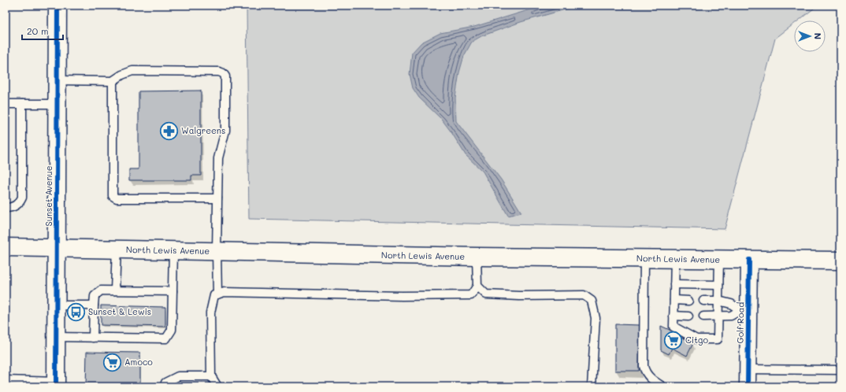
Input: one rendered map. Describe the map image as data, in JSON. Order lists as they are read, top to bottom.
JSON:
{
  "streets": {
    "main road": ["Sunset Avenue", "North Lewis Avenue"],
    "street": ["Golf Road"]
  },
  "crossings": [
    ["Sunset Avenue", "North Lewis Avenue"],
    ["North Lewis Avenue", "Golf Road"]
  ],
  "places": {
    "pharmacy": ["Walgreens"],
    "bus stop": ["Sunset & Lewis"],
    "supermarket": ["Citgo", "Amoco"]
  },
  "scale_bar": "20 m",
  "north": "right"
}
